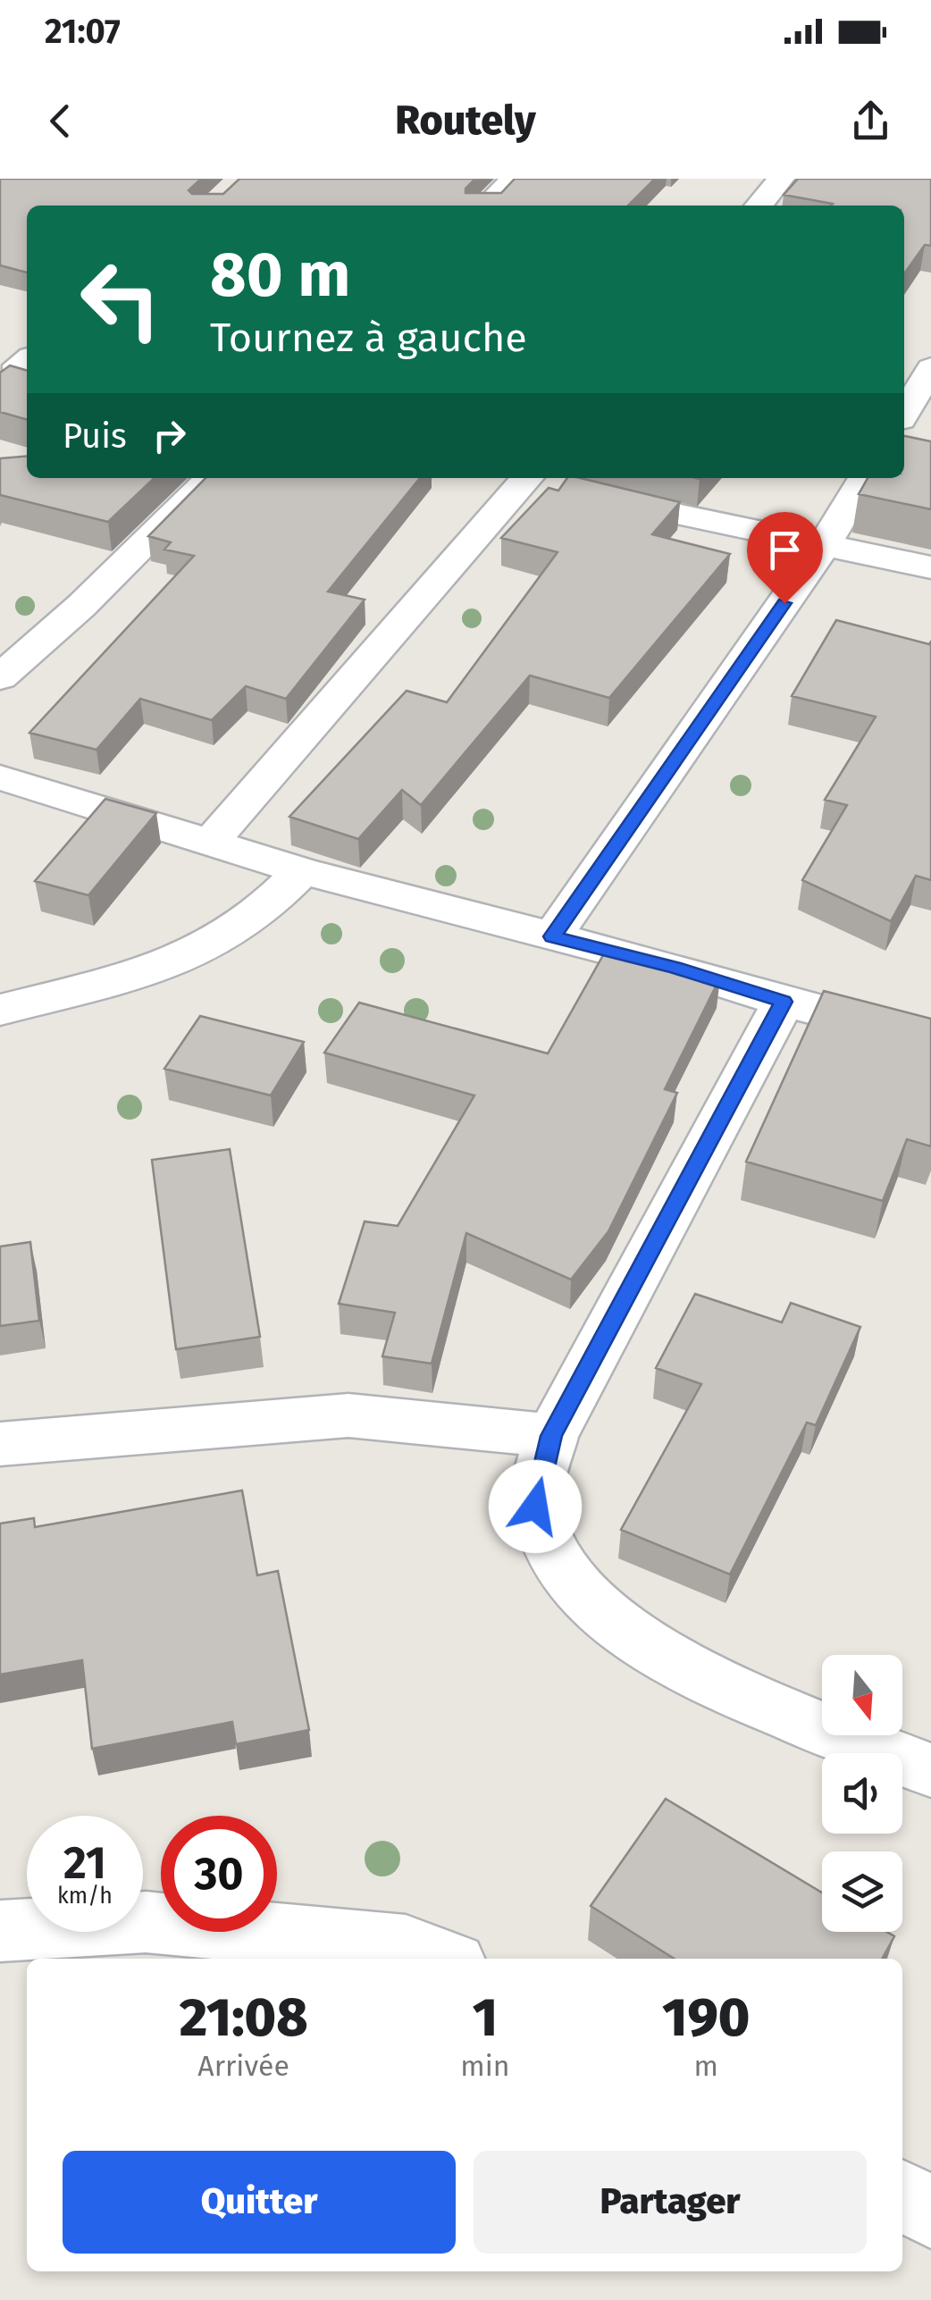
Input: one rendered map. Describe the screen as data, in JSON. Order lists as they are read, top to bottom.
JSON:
{
  "north": "bottom",
  "page": {
    "status": "21:07",
    "header": "Routely",
    "turn": ["80 m", "Tournez à gauche"],
    "then": "Puis",
    "speed": "21 km/h",
    "limit": "30",
    "eta": [
      "21:08",
      "Arrivée",
      "1",
      "min",
      "190",
      "m"
    ],
    "buttons": ["Quitter", "Partager"]
  }
}
